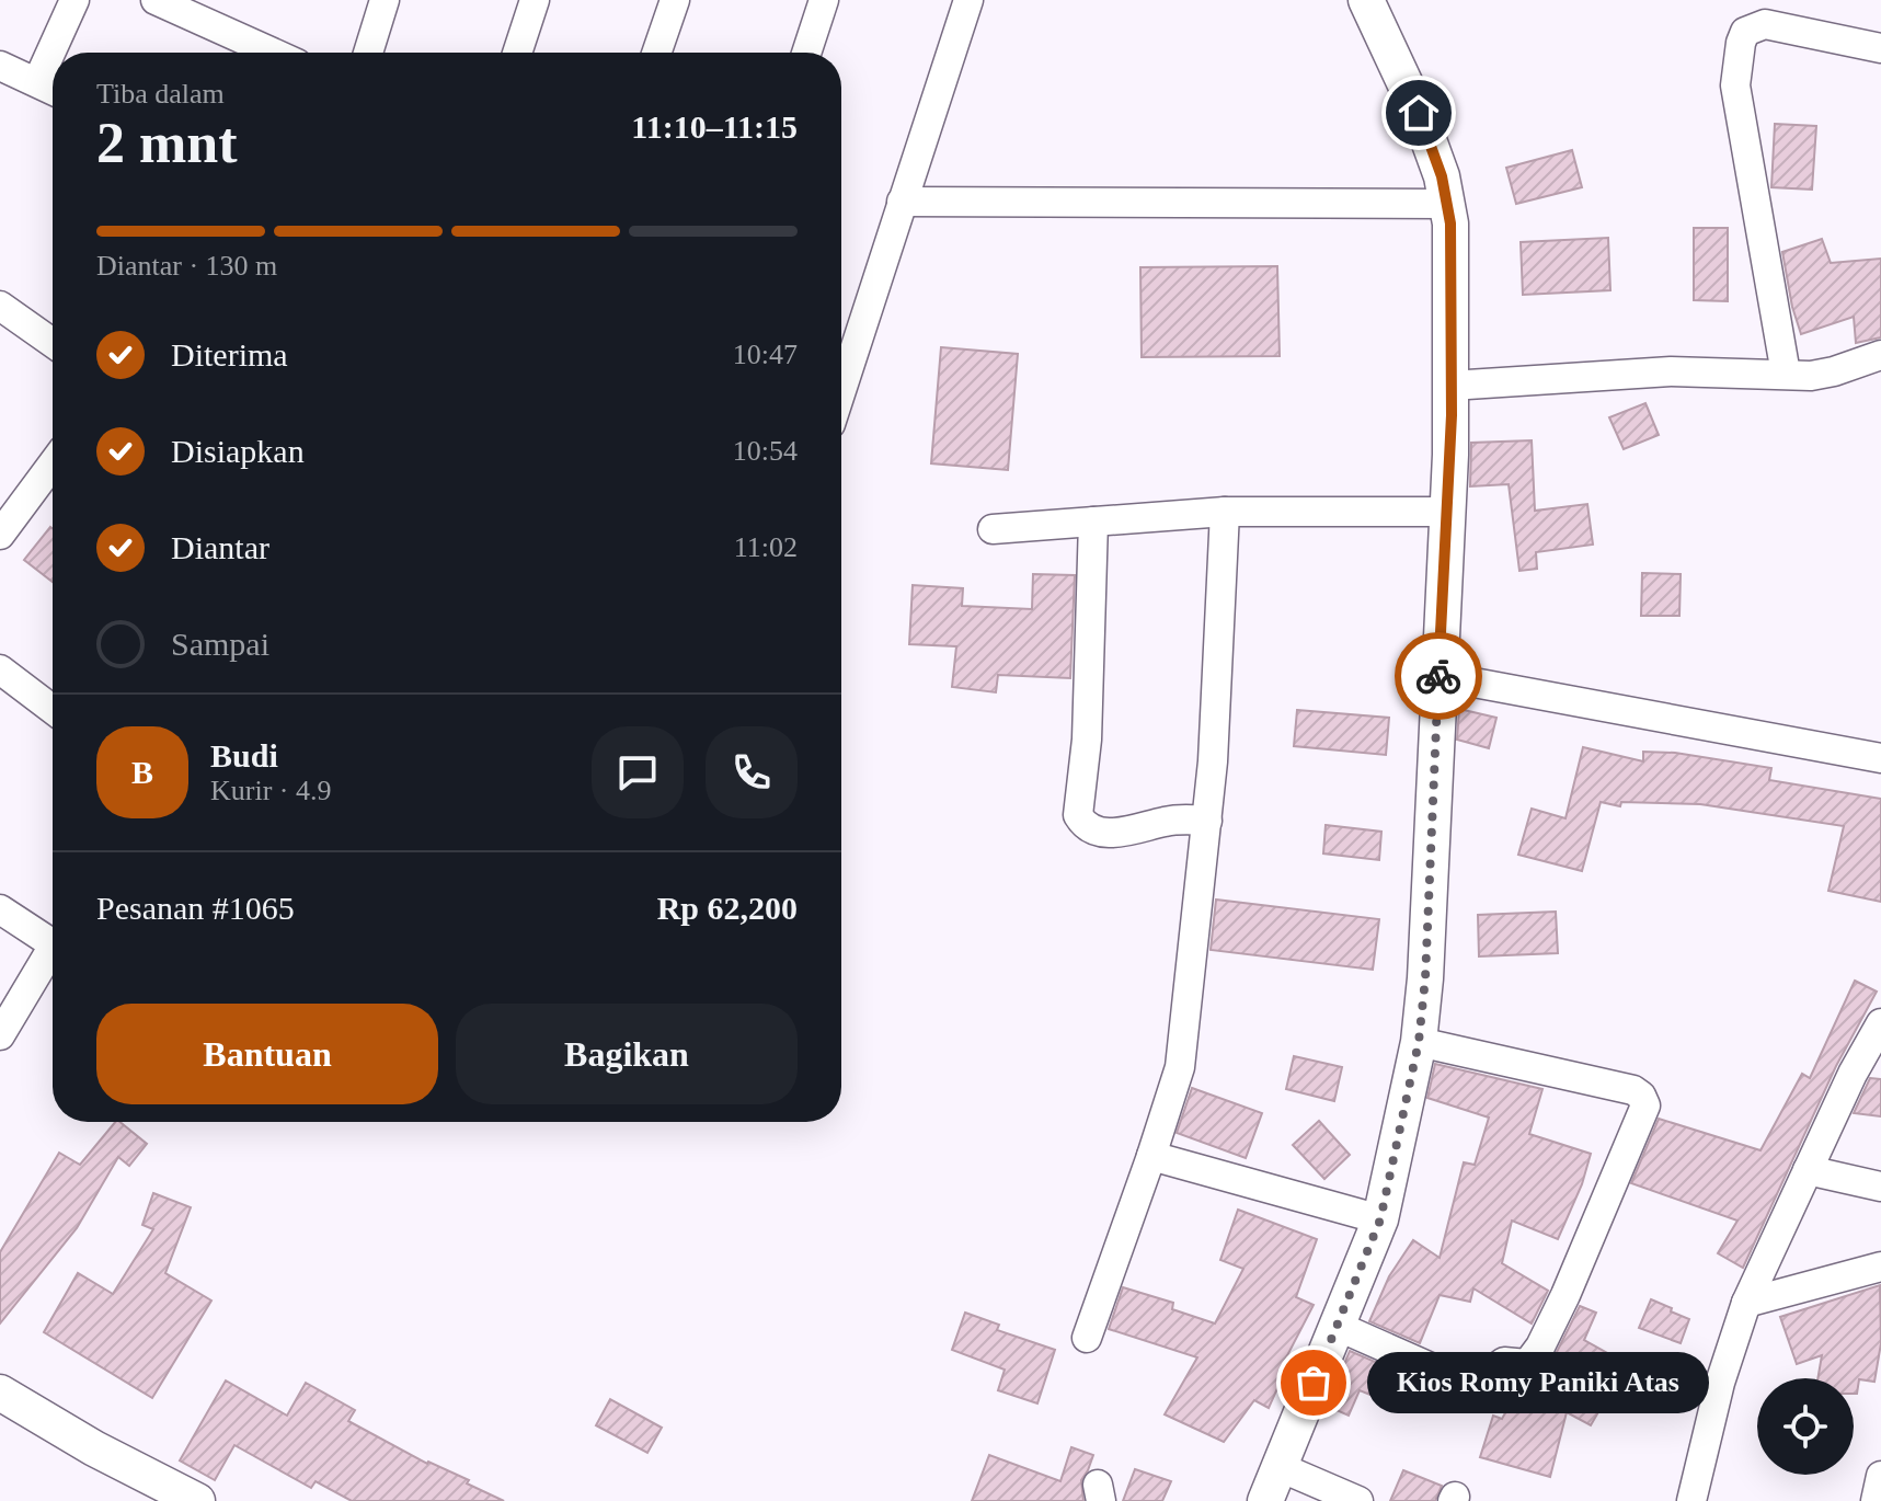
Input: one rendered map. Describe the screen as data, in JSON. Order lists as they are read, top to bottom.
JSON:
{
  "places": ["Kios Romy Paniki Atas"],
  "page": {
    "heading": ["2 mnt", "Tiba dalam", "11:10–11:15"],
    "panel": [
      "Budi",
      "Kurir · 4.9",
      "Pesanan #1065",
      "Rp 62,200"
    ],
    "bar": "Diantar · 130 m",
    "list": [
      ["Diterima", "10:47"],
      ["Disiapkan", "10:54"],
      ["Diantar", "11:02"],
      "Sampai"
    ],
    "round": "B",
    "buttons": ["Bantuan", "Bagikan"],
    "bubble": "Kios Romy Paniki Atas"
  }
}
